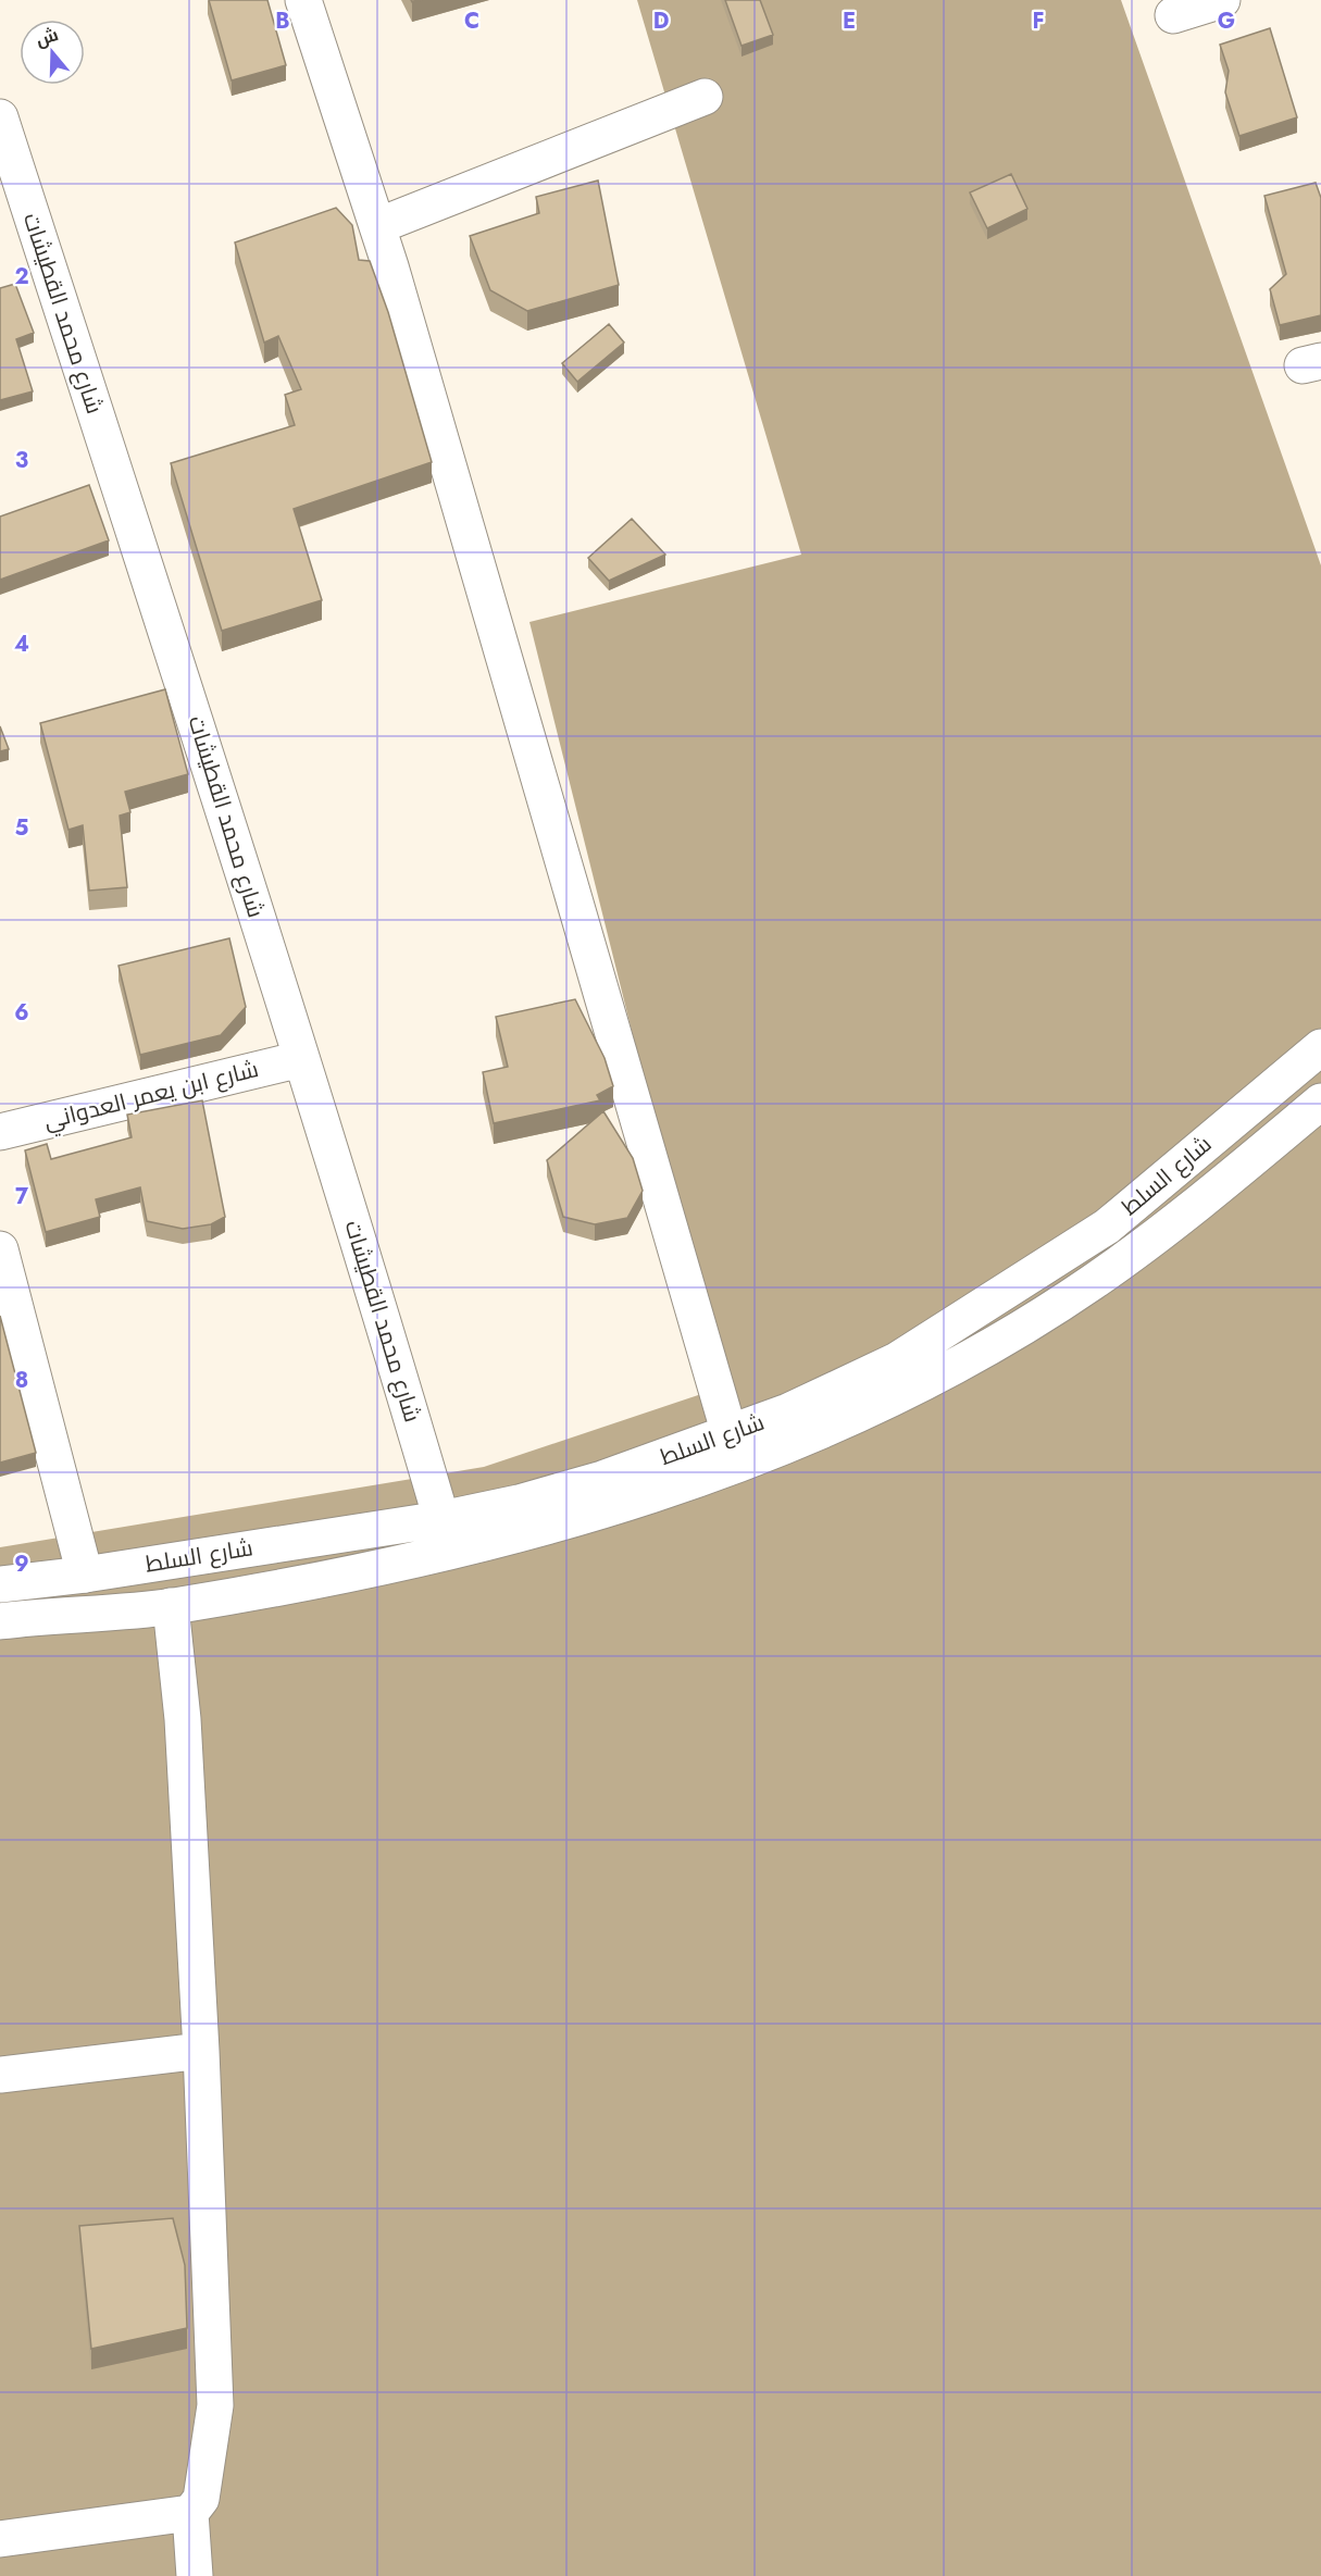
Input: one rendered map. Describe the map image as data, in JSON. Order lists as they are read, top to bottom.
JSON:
{
  "streets": {
    "street": ["شارع محمد القطيشات", "شارع ابن يعمر العدواني", "شارع السلط"]
  },
  "crossings": [
    ["شارع محمد القطيشات", "شارع ابن يعمر العدواني"],
    ["شارع محمد القطيشات", "شارع السلط"]
  ],
  "north": "top",
  "grid": {
    "columns": [
      "B",
      "C",
      "D",
      "E",
      "F",
      "G"
    ],
    "rows": [
      "2",
      "3",
      "4",
      "5",
      "6",
      "7",
      "8",
      "9"
    ]
  }
}
